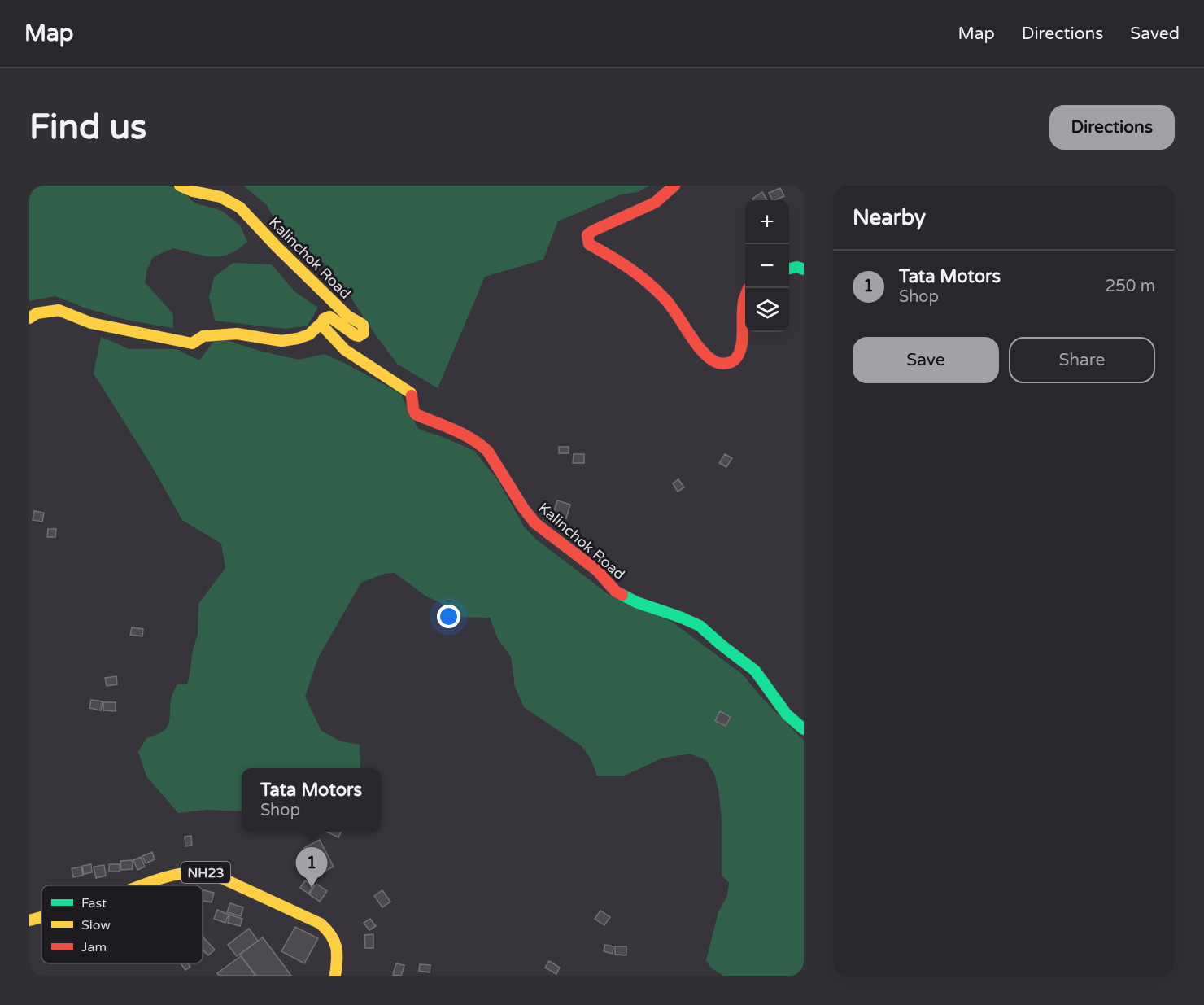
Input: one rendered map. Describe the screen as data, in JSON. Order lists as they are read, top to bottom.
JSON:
{
  "streets": {
    "street": ["Kalinchok Road", "NH23"]
  },
  "legend": ["Fast", "Slow", "Jam"],
  "page": {
    "header": "Map",
    "nav": ["Map", "Directions", "Saved"],
    "buttons": [
      "Directions",
      ["Save", "Share"]
    ],
    "title": "Find us",
    "heading": "Nearby",
    "map_buttons": ["+", "−"],
    "list": [
      {
        "mark": "1",
        "name": "Tata Motors",
        "note": "Shop",
        "value": "250 m"
      }
    ],
    "popup": ["Tata Motors", "Shop"],
    "pins": "1"
  }
}
